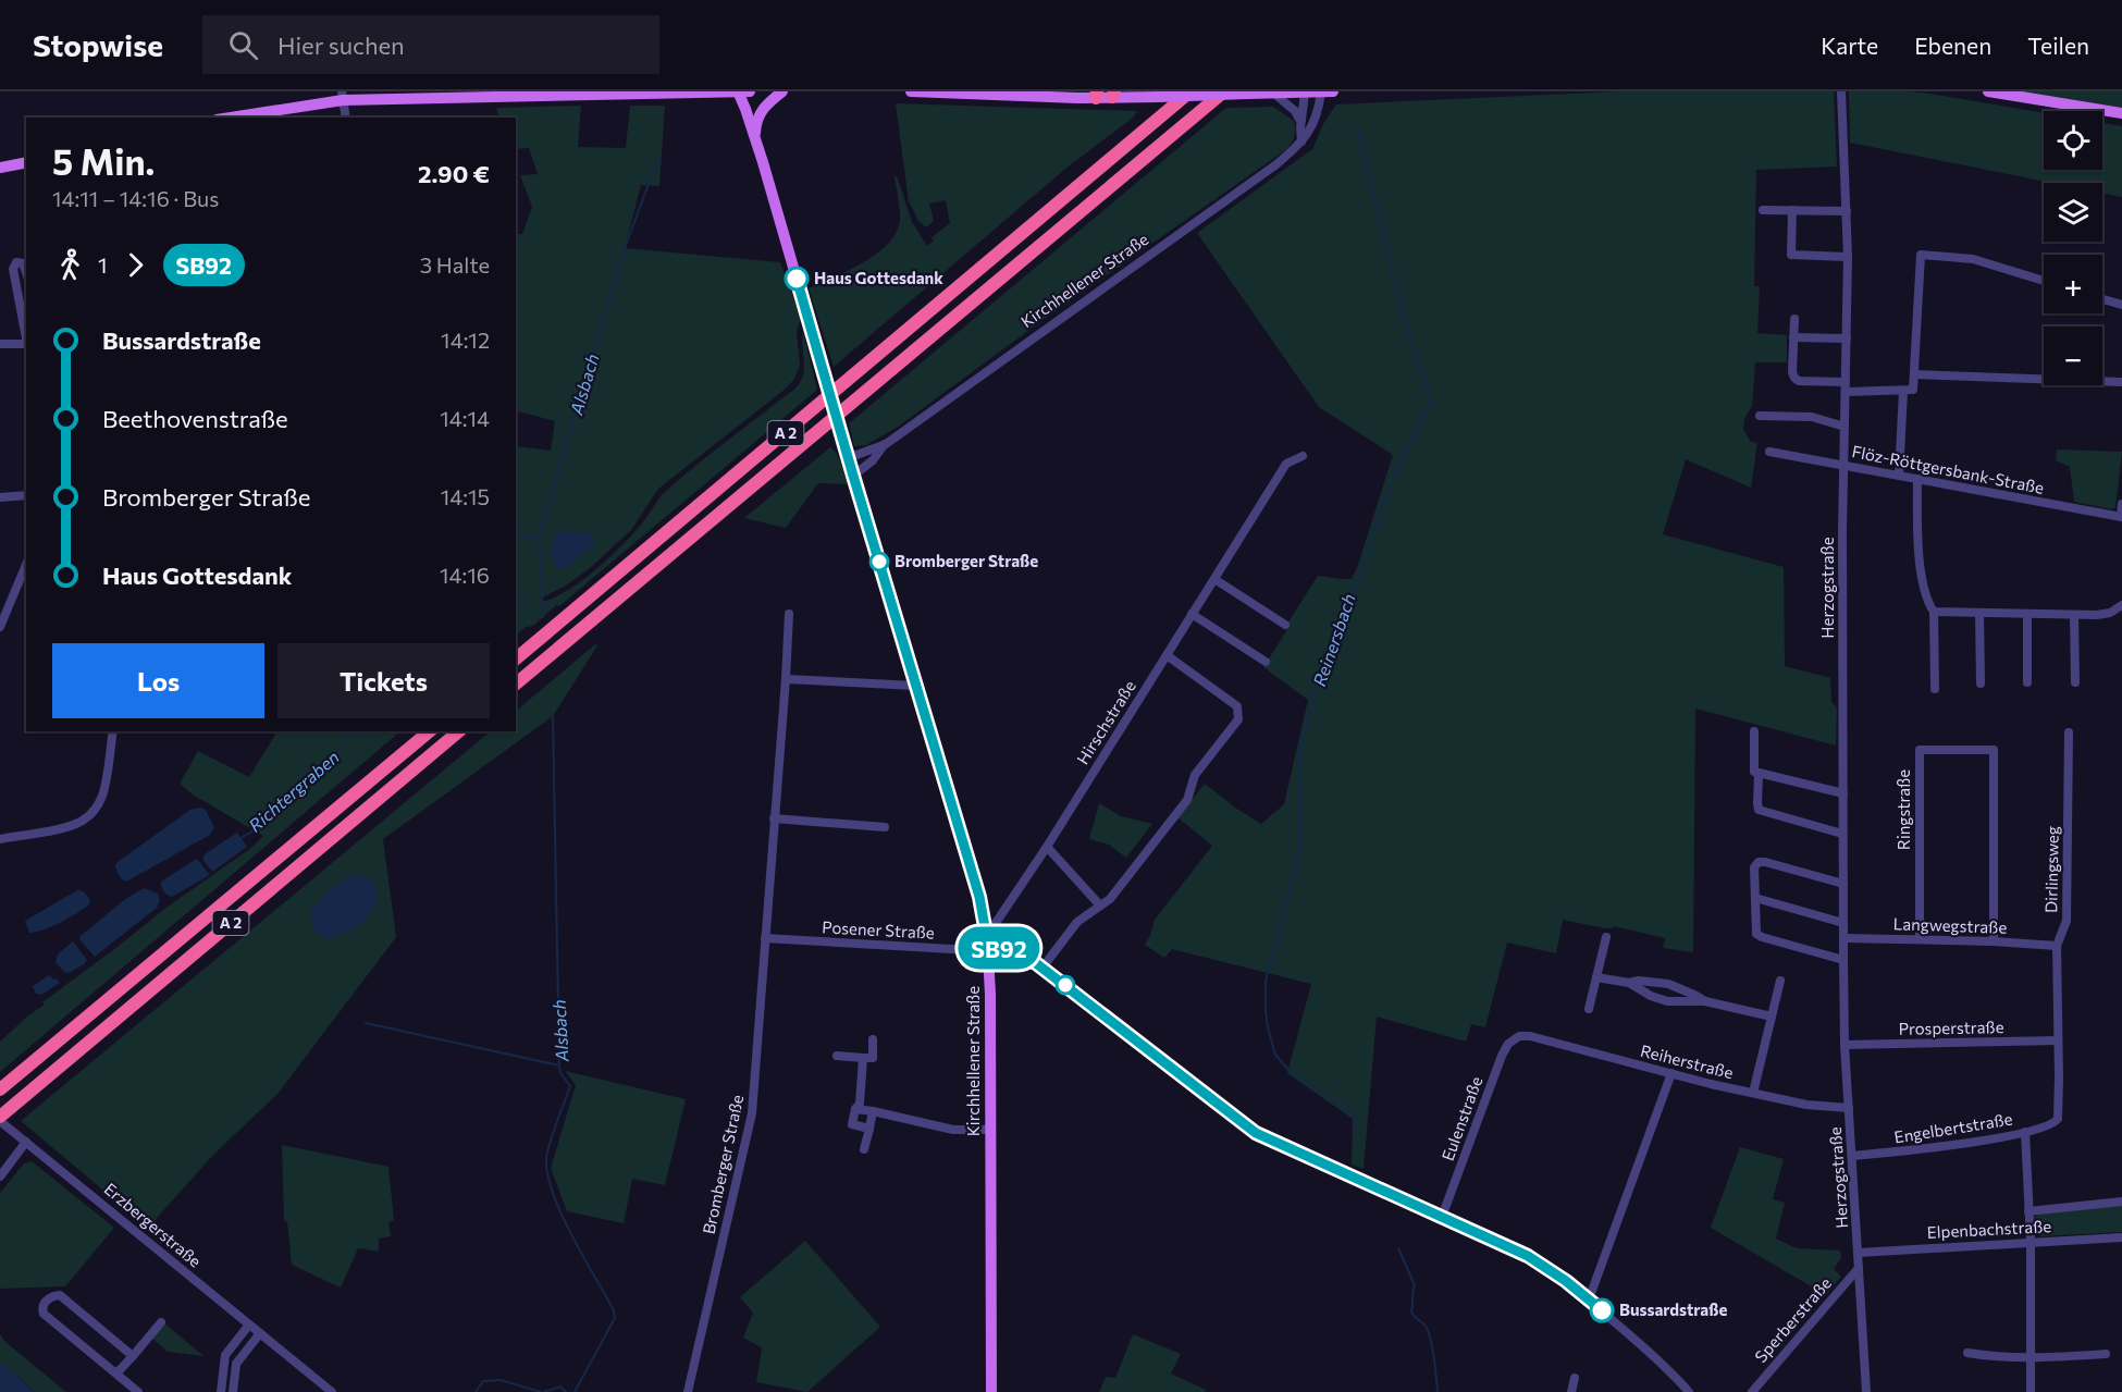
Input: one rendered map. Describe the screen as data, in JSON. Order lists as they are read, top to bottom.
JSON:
{
  "streets": {
    "highway": ["A 2"],
    "main road": ["Kirchhellener Straße"],
    "street": [
      "Flöz-Röttgersbank-Straße",
      "Herzogstraße",
      "Hirschstraße",
      "Ringstraße",
      "Dirlingsweg",
      "Langwegstraße",
      "Posener Straße",
      "Prosperstraße",
      "Reiherstraße",
      "Eulenstraße",
      "Engelbertstraße",
      "Bromberger Straße",
      "Erzbergerstraße",
      "Elpenbachstraße",
      "Sperberstraße"
    ]
  },
  "crossings": [
    ["Kirchhellener Straße", "Hirschstraße"],
    ["Kirchhellener Straße", "Posener Straße"],
    ["A 2", "Erzbergerstraße"],
    ["Flöz-Röttgersbank-Straße", "Herzogstraße"],
    ["Herzogstraße", "Langwegstraße"],
    ["Herzogstraße", "Prosperstraße"],
    ["Herzogstraße", "Reiherstraße"],
    ["Herzogstraße", "Engelbertstraße"],
    ["Herzogstraße", "Elpenbachstraße"],
    ["Herzogstraße", "Sperberstraße"],
    ["Ringstraße", "Langwegstraße"],
    ["Dirlingsweg", "Langwegstraße"],
    ["Dirlingsweg", "Prosperstraße"],
    ["Dirlingsweg", "Engelbertstraße"],
    ["Posener Straße", "Eulenstraße"],
    ["Posener Straße", "Bromberger Straße"],
    ["Reiherstraße", "Eulenstraße"]
  ],
  "water": ["Alsbach", "Reinersbach", "Richtergraben"],
  "places": ["Haus Gottesdank", "Bromberger Straße", "Bussardstraße"],
  "lines": ["bus line SB92"],
  "page": {
    "header": "Stopwise",
    "search": "Hier suchen",
    "nav": ["Karte", "Ebenen", "Teilen"],
    "on_map": "SB92",
    "map_buttons": ["+", "−"],
    "heading": ["5 Min.", "14:11 – 14:16 · Bus", "2.90 €"],
    "legs": ["1", "SB92", "3 Halte"],
    "list": [
      {
        "name": "Bussardstraße",
        "value": "14:12"
      },
      {
        "name": "Beethovenstraße",
        "value": "14:14"
      },
      {
        "name": "Bromberger Straße",
        "value": "14:15"
      },
      {
        "name": "Haus Gottesdank",
        "value": "14:16"
      }
    ],
    "buttons": ["Los", "Tickets"]
  }
}
